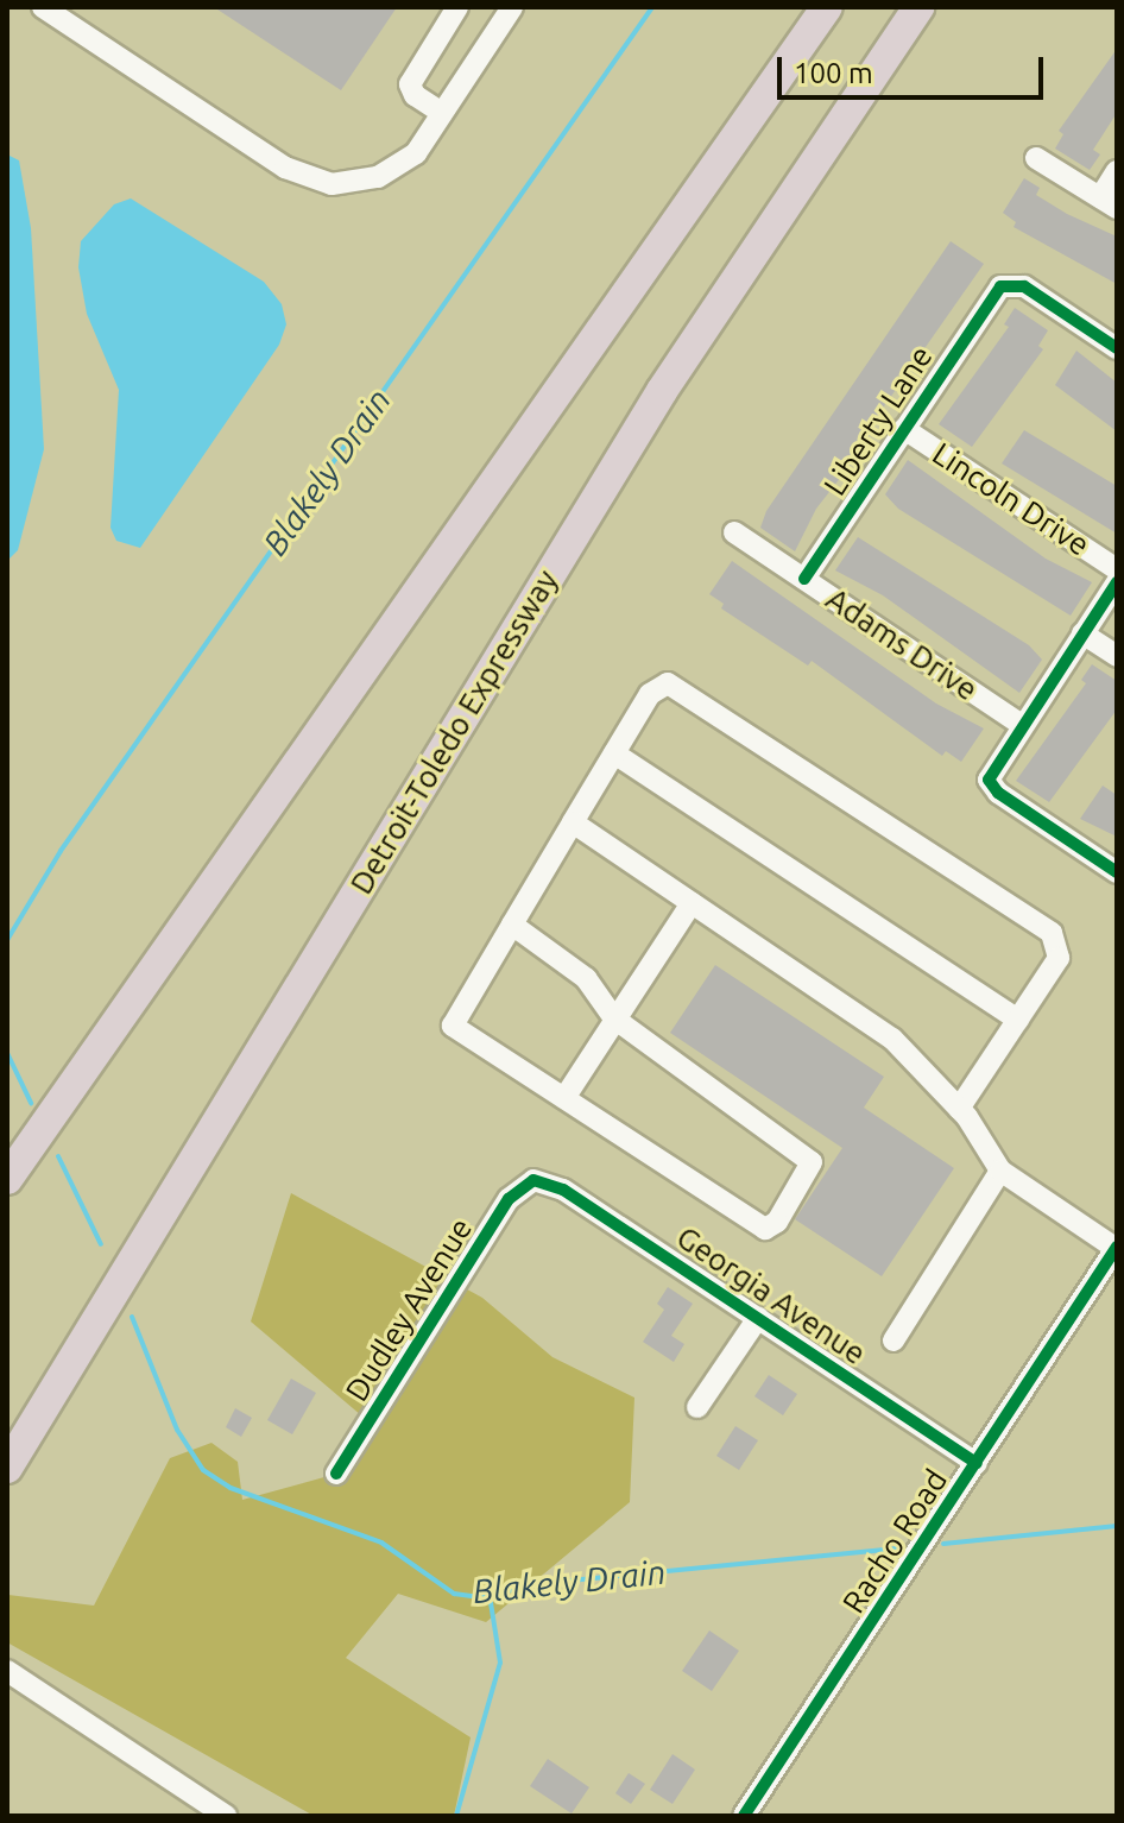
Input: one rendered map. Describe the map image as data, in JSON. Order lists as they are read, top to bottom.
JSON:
{
  "streets": {
    "highway": ["Detroit-Toledo Expressway"],
    "street": [
      "Liberty Lane",
      "Lincoln Drive",
      "Adams Drive",
      "Georgia Avenue",
      "Dudley Avenue",
      "Racho Road"
    ]
  },
  "crossings": [
    ["Liberty Lane", "Lincoln Drive"],
    ["Liberty Lane", "Adams Drive"],
    ["Georgia Avenue", "Dudley Avenue"],
    ["Georgia Avenue", "Racho Road"]
  ],
  "water": ["Blakely Drain"],
  "scale_bar": "100 m"
}
